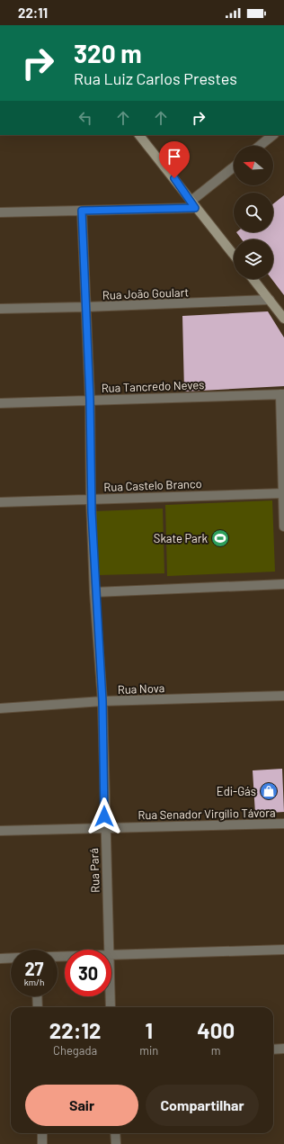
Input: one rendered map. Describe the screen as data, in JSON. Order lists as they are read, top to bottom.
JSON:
{
  "streets": {
    "street": [
      "Rua João Goulart",
      "Rua Tancredo Neves",
      "Rua Castelo Branco",
      "Rua Nova",
      "Rua Senador Virgílio Távora",
      "Rua Pará"
    ]
  },
  "crossings": [
    ["Rua João Goulart", "Rua Pará"],
    ["Rua Tancredo Neves", "Rua Pará"],
    ["Rua Castelo Branco", "Rua Pará"],
    ["Rua Nova", "Rua Pará"],
    ["Rua Senador Virgílio Távora", "Rua Pará"]
  ],
  "places": {
    "sports": ["Skate Park"],
    "shop": ["Edi-Gás"]
  },
  "north": "left",
  "page": {
    "status": "22:11",
    "turn": ["320 m", "Rua Luiz Carlos Prestes"],
    "speed": "27 km/h",
    "limit": "30",
    "eta": [
      "22:12",
      "Chegada",
      "1",
      "min",
      "400",
      "m"
    ],
    "buttons": ["Sair", "Compartilhar"]
  }
}
